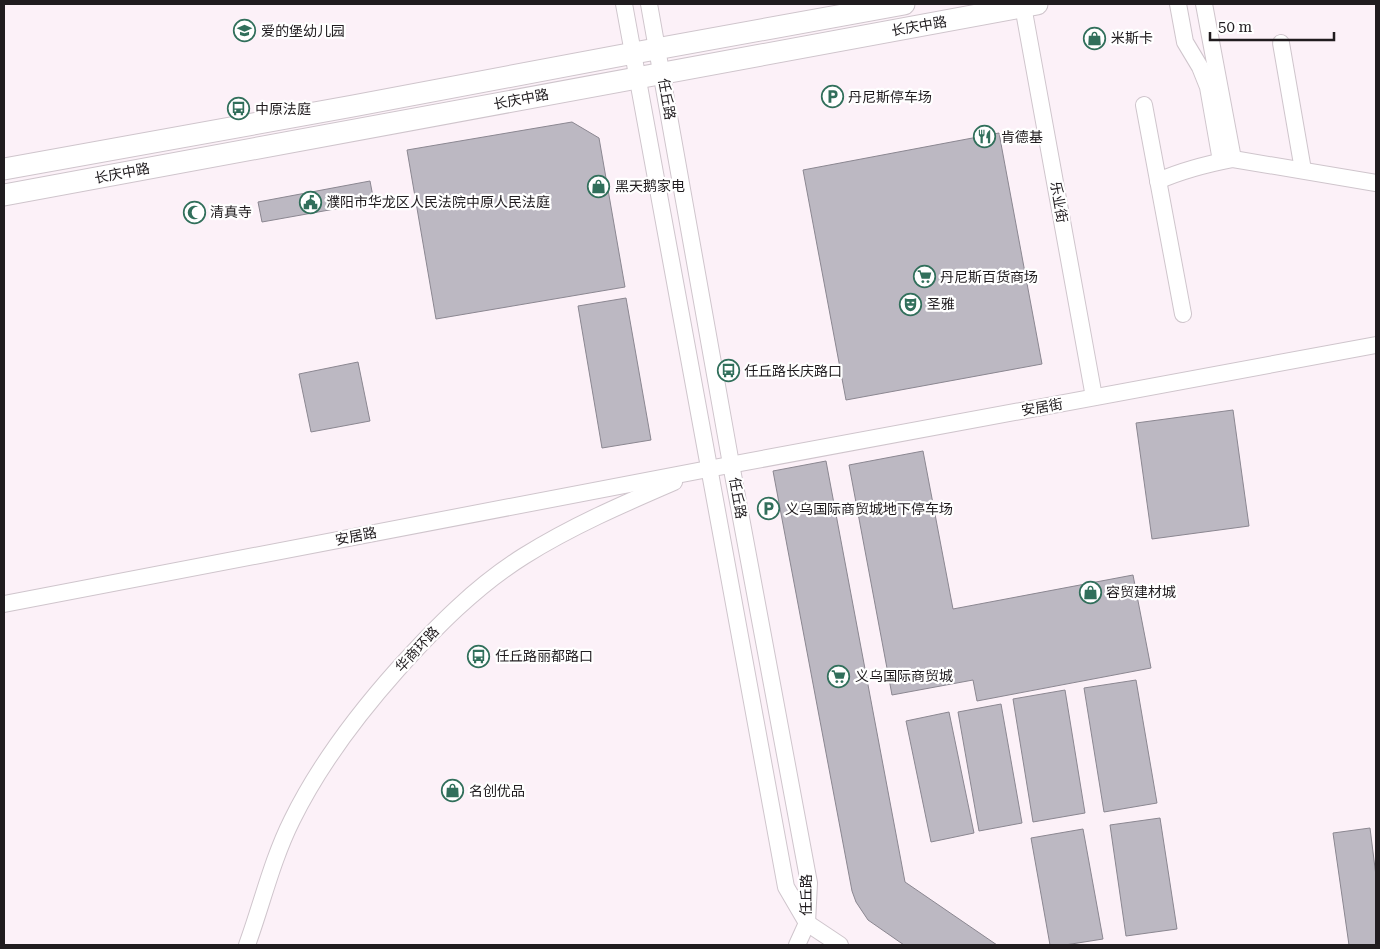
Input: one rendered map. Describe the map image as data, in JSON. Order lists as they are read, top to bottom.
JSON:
{
  "streets": {
    "main road": ["长庆中路"],
    "street": [
      "任丘路",
      "乐业街",
      "安居街",
      "安居路",
      "华商环路"
    ]
  },
  "crossings": [
    ["长庆中路", "任丘路"],
    ["长庆中路", "乐业街"],
    ["任丘路", "安居街"],
    ["任丘路", "安居路"],
    ["任丘路", "华商环路"],
    ["乐业街", "安居街"],
    ["安居街", "安居路"],
    ["安居街", "华商环路"],
    ["安居路", "华商环路"]
  ],
  "places": {
    "school or university": ["爱的堡幼儿园"],
    "shop": [
      "米斯卡",
      "黑天鹅家电",
      "容贸建材城",
      "名创优品"
    ],
    "parking": ["丹尼斯停车场", "义乌国际商贸城地下停车场"],
    "bus stop": ["中原法庭", "任丘路长庆路口", "任丘路丽都路口"],
    "restaurant": ["肯德基"],
    "public building": ["濮阳市华龙区人民法院中原人民法庭"],
    "mosque": ["清真寺"],
    "supermarket": ["丹尼斯百货商场", "义乌国际商贸城"],
    "theatre": ["圣雅"]
  },
  "scale_bar": "50 m"
}
